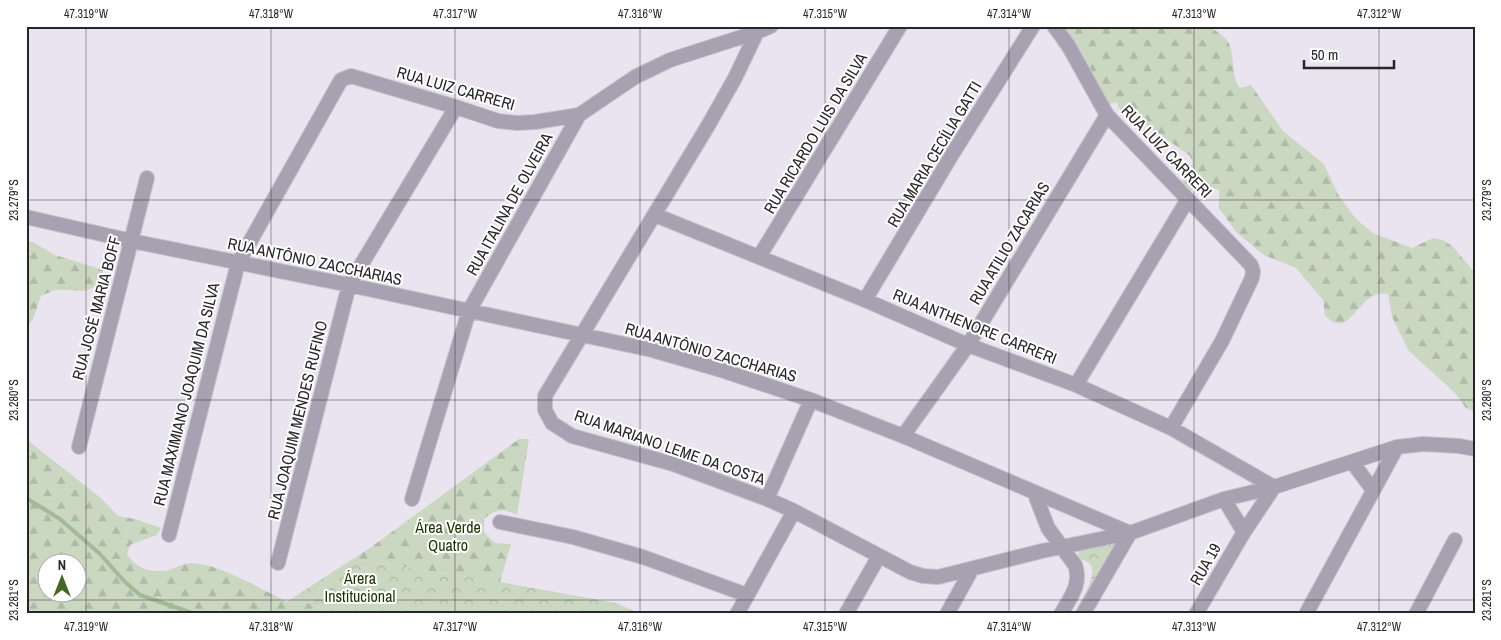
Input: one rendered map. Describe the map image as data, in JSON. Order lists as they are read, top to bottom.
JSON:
{
  "streets": {
    "street": [
      "RUA LUIZ CARRERI",
      "RUA RICARDO LUIS DA SILVA",
      "RUA MARIA CECÍLIA GATTI",
      "RUA ITALINA DE OLVEIRA",
      "RUA ATILIO ZACARIAS",
      "RUA ANTÔNIO ZACCHARIAS",
      "RUA JOSÉ MARIA BOFF",
      "RUA ANTHENORE CARRERI",
      "RUA MAXIMIANO JOAQUIM DA SILVA",
      "RUA JOAQUIM MENDES RUFINO",
      "RUA MARIANO LEME DA COSTA",
      "RUA 19"
    ]
  },
  "crossings": [
    ["RUA LUIZ CARRERI", "RUA ITALINA DE OLVEIRA"],
    ["RUA LUIZ CARRERI", "RUA ATILIO ZACARIAS"],
    ["RUA LUIZ CARRERI", "RUA ANTHENORE CARRERI"],
    ["RUA LUIZ CARRERI", "RUA MAXIMIANO JOAQUIM DA SILVA"],
    ["RUA LUIZ CARRERI", "RUA JOAQUIM MENDES RUFINO"],
    ["RUA RICARDO LUIS DA SILVA", "RUA ANTHENORE CARRERI"],
    ["RUA MARIA CECÍLIA GATTI", "RUA ANTHENORE CARRERI"],
    ["RUA ITALINA DE OLVEIRA", "RUA ANTÔNIO ZACCHARIAS"],
    ["RUA ATILIO ZACARIAS", "RUA ANTÔNIO ZACCHARIAS"],
    ["RUA ATILIO ZACARIAS", "RUA ANTHENORE CARRERI"],
    ["RUA ANTÔNIO ZACCHARIAS", "RUA JOSÉ MARIA BOFF"],
    ["RUA ANTÔNIO ZACCHARIAS", "RUA MAXIMIANO JOAQUIM DA SILVA"],
    ["RUA ANTÔNIO ZACCHARIAS", "RUA JOAQUIM MENDES RUFINO"],
    ["RUA ANTÔNIO ZACCHARIAS", "RUA MARIANO LEME DA COSTA"],
    ["RUA ANTHENORE CARRERI", "RUA 19"]
  ],
  "parks": ["Área Verde Quatro", "Árera Institucional"],
  "scale_bar": "50 m",
  "north": "top",
  "coordinates": [
    "47.319°W",
    "47.318°W",
    "47.317°W",
    "47.316°W",
    "47.315°W",
    "47.314°W",
    "47.313°W",
    "47.312°W",
    "23.279°S",
    "23.280°S",
    "23.281°S"
  ]
}
